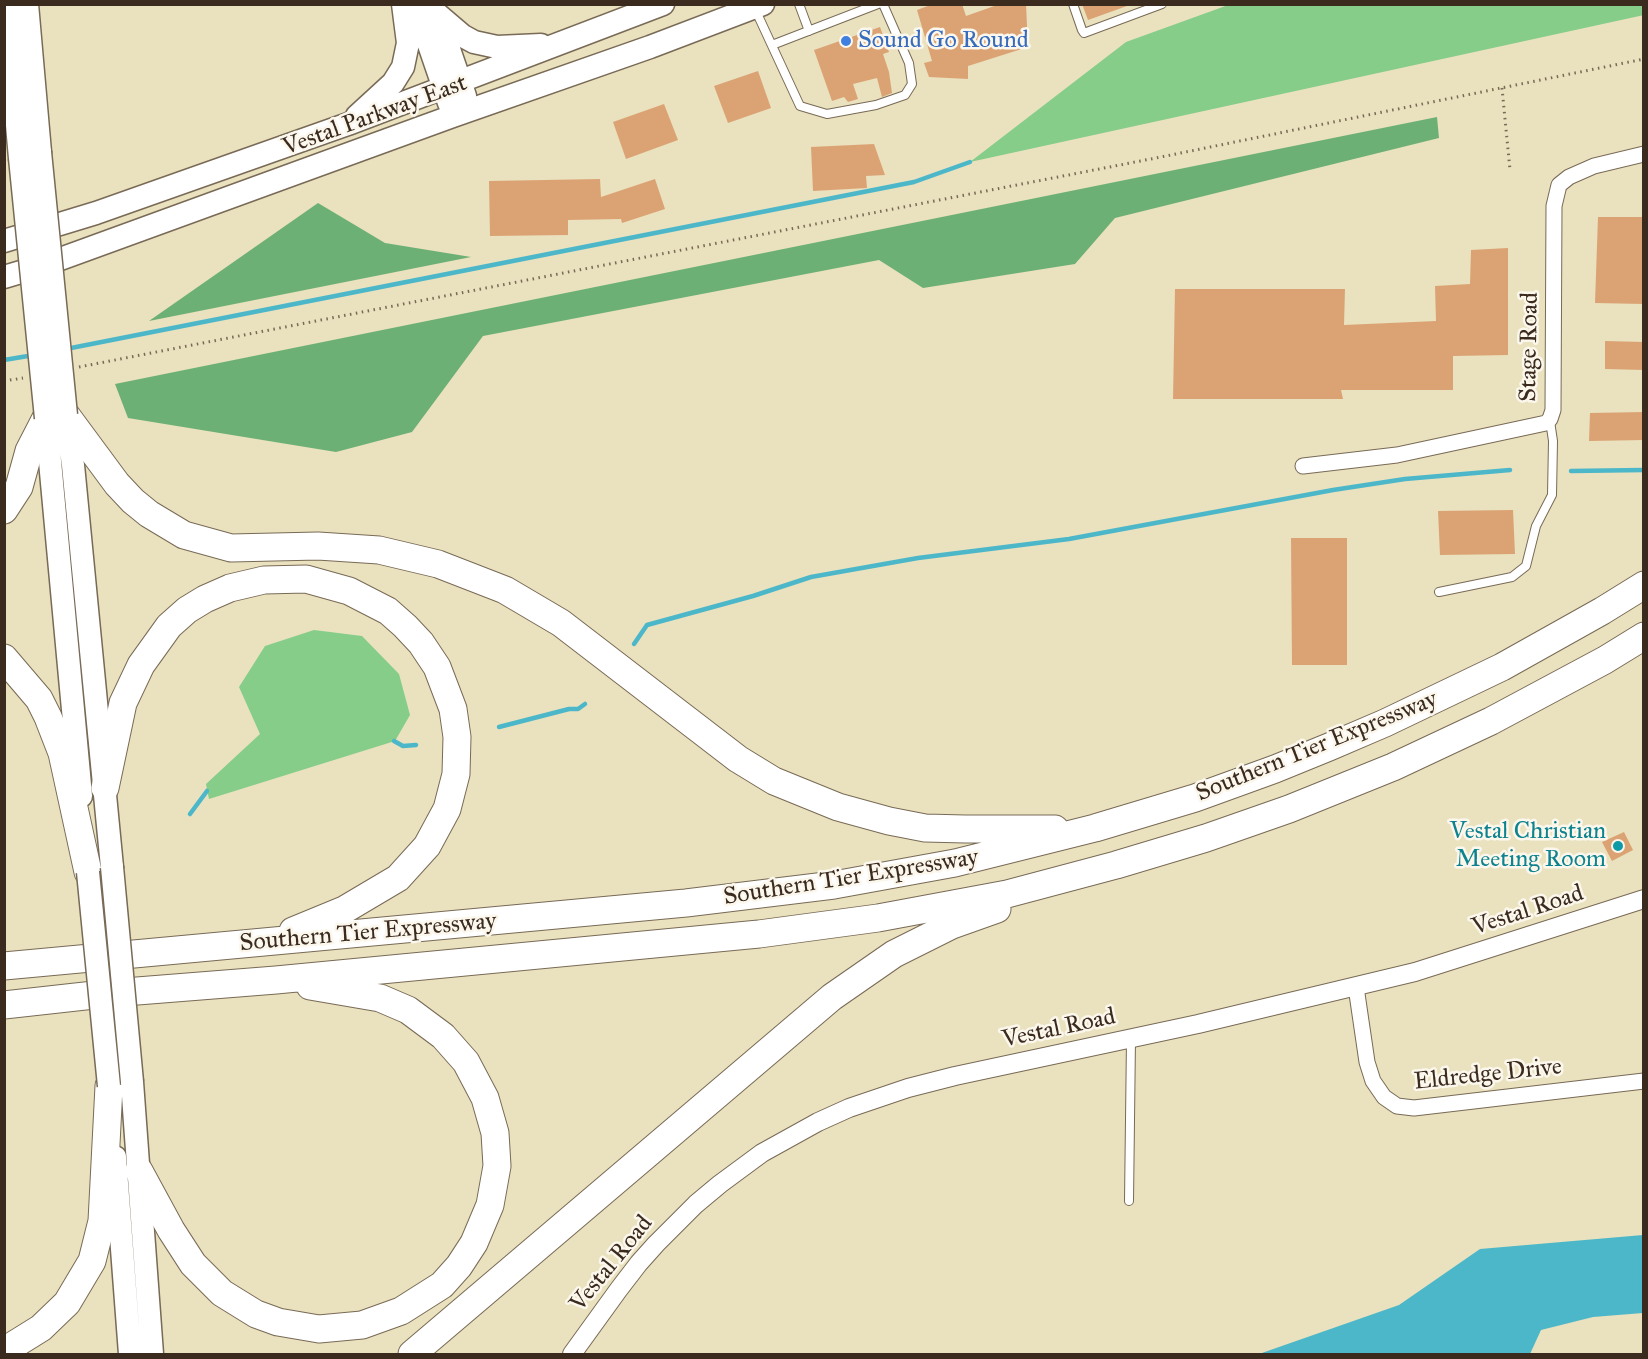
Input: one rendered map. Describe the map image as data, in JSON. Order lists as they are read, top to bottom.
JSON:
{
  "streets": {
    "highway": ["Southern Tier Expressway"],
    "main road": ["Vestal Parkway East"],
    "street": ["Stage Road", "Vestal Road", "Eldredge Drive"]
  },
  "crossings": [
    ["Vestal Road", "Eldredge Drive"]
  ],
  "places": ["Sound Go Round", "Vestal Christian Meeting Room"]
}
